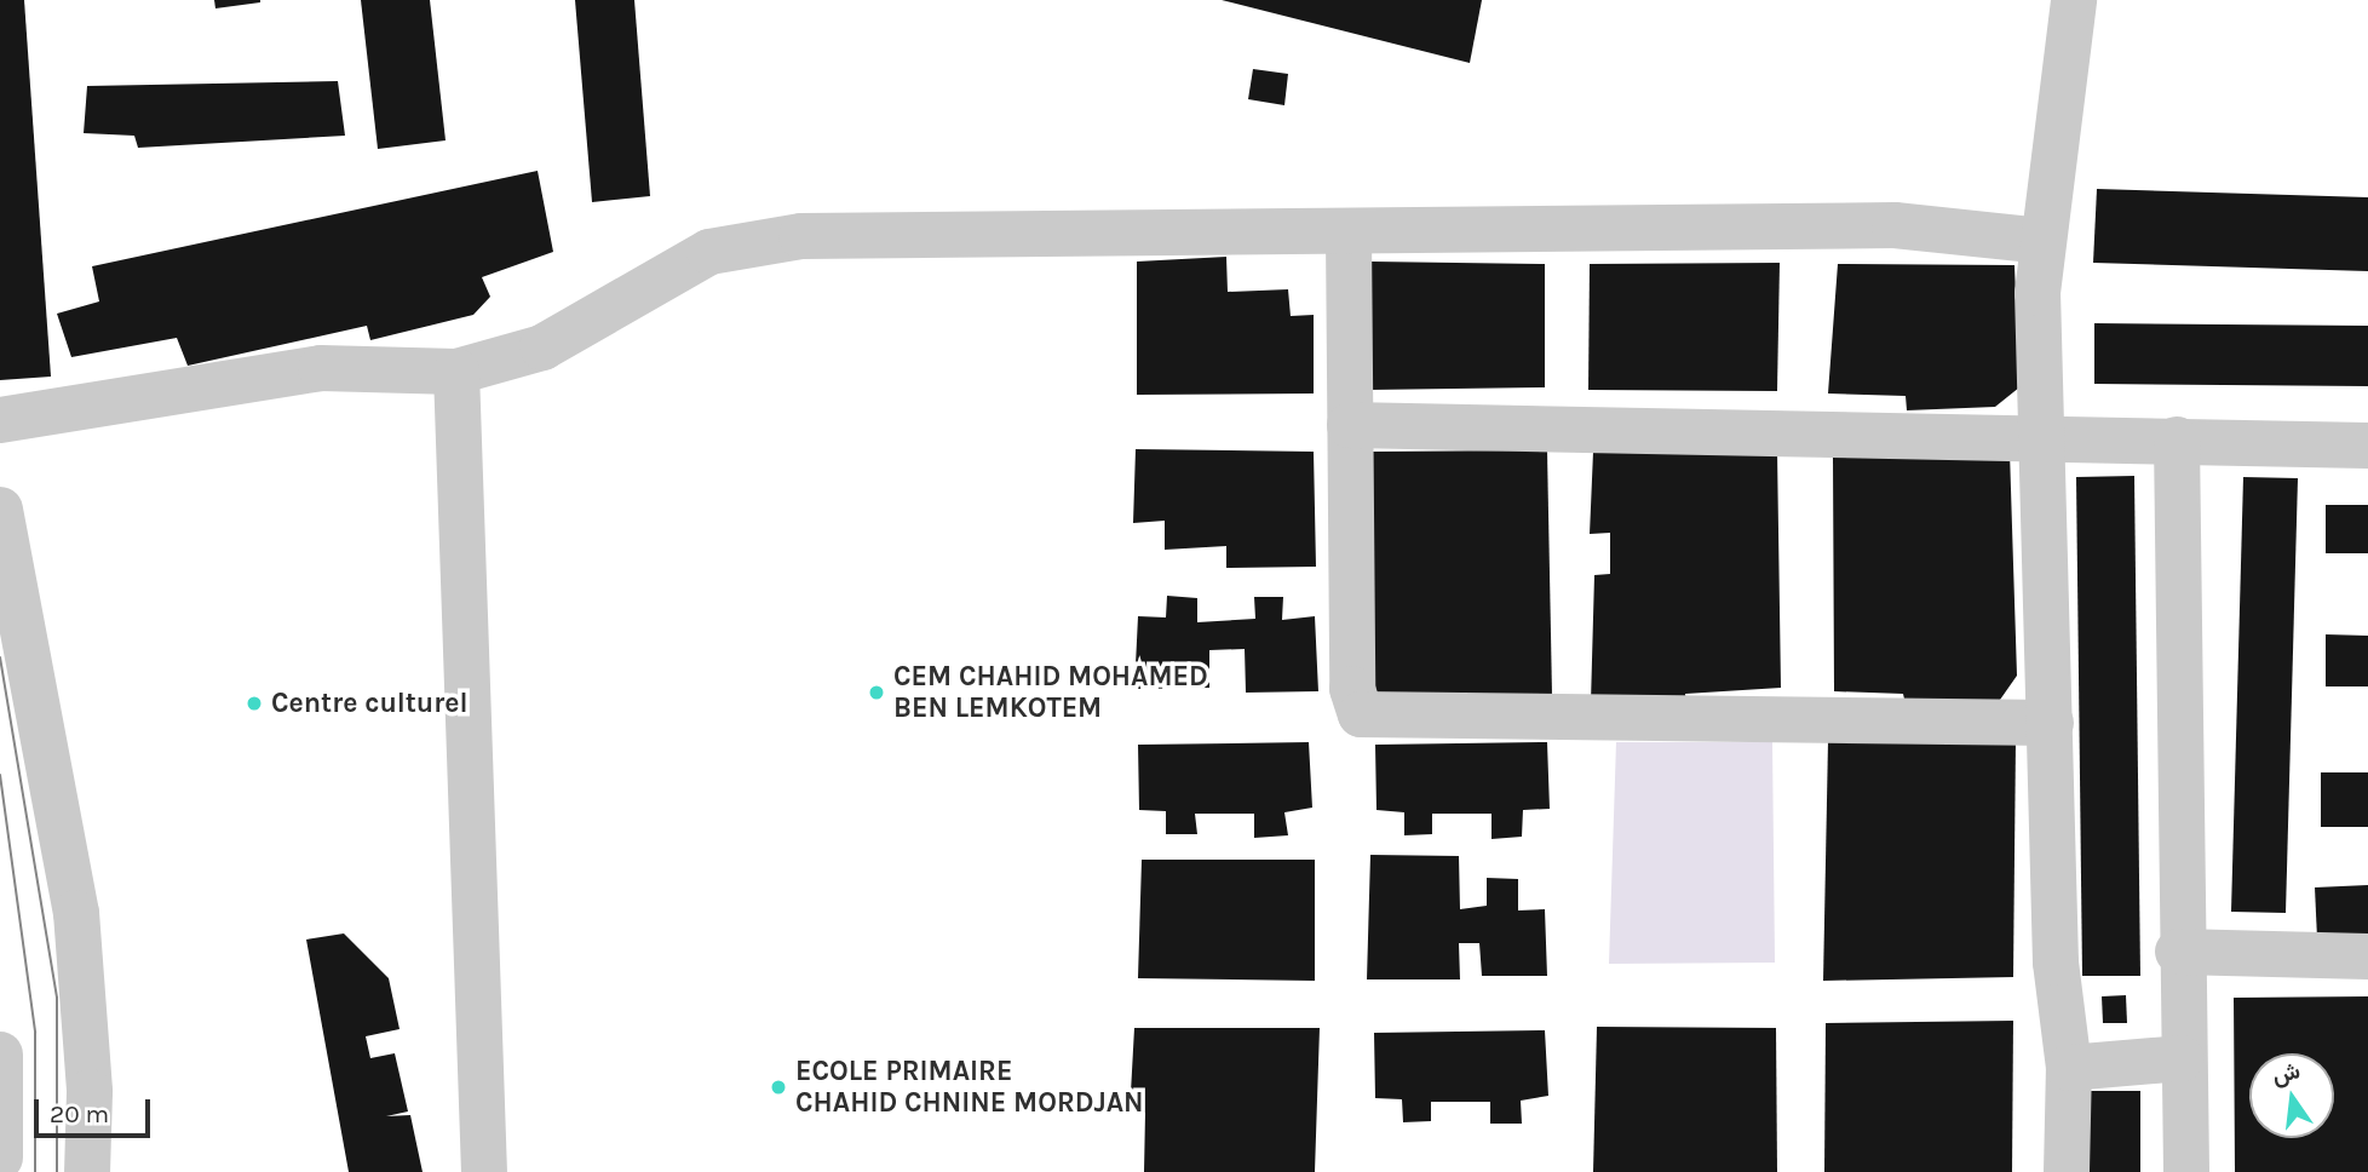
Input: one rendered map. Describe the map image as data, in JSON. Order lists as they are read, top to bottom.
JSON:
{
  "places": ["CEM CHAHID MOHAMED BEN LEMKOTEM", "Centre culturel", "ECOLE PRIMAIRE CHAHID CHNINE MORDJAN"],
  "scale_bar": "20 m",
  "north": "top"
}
